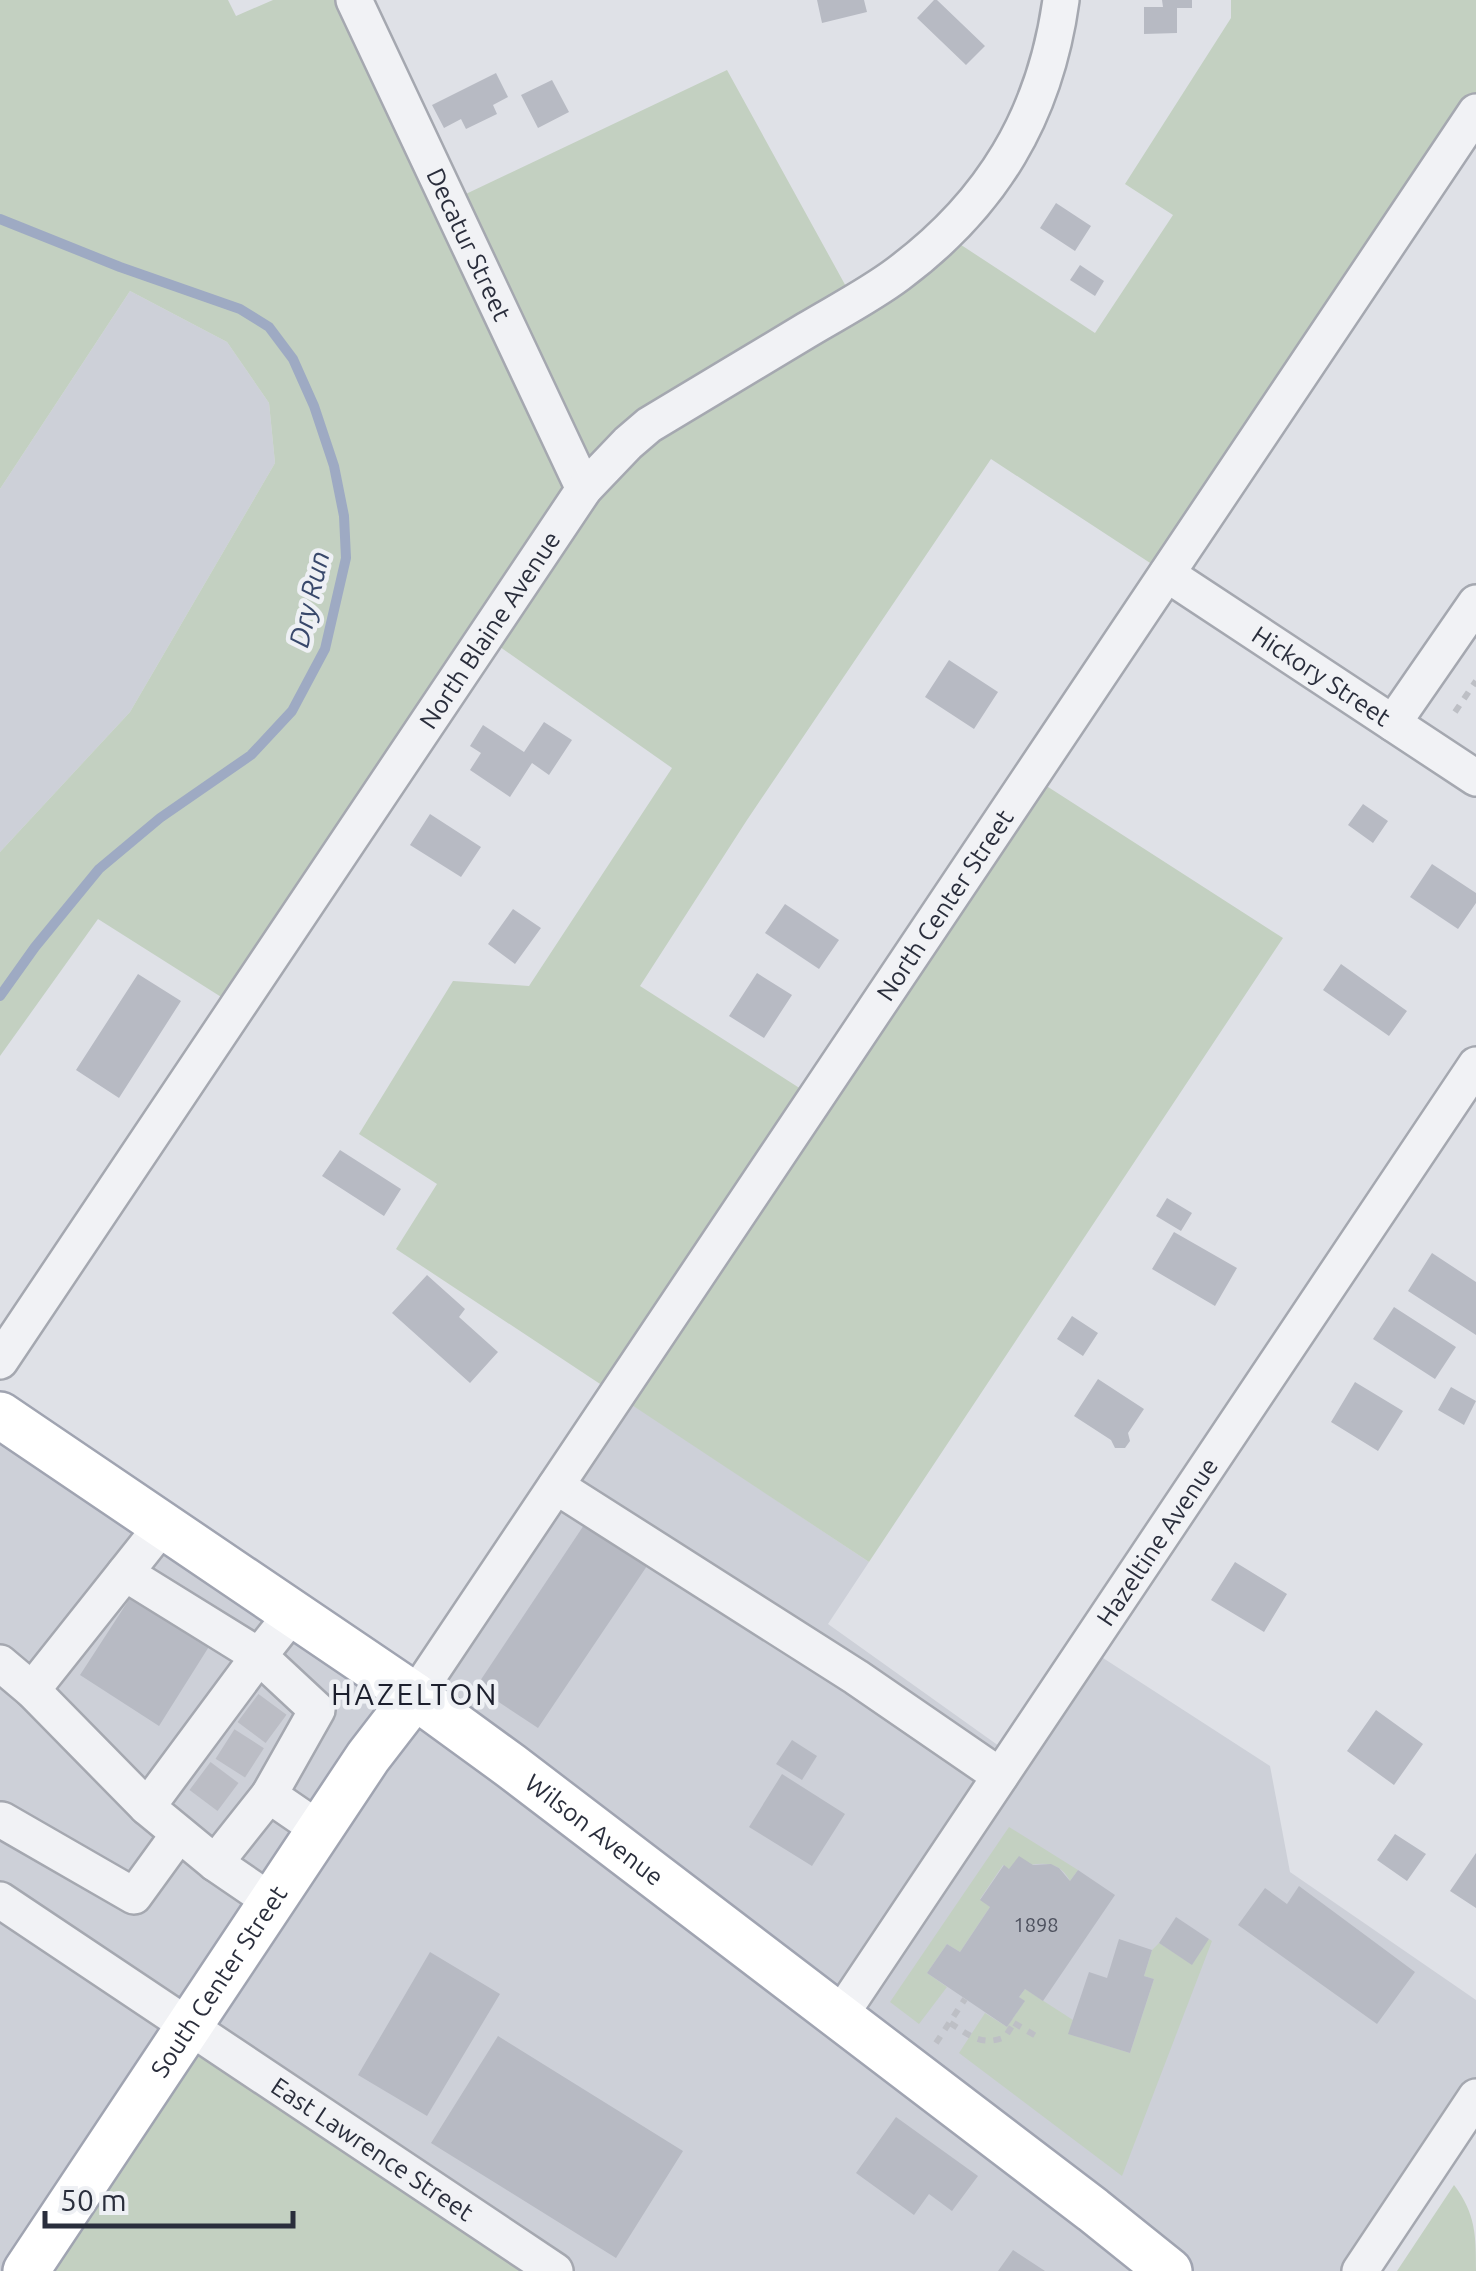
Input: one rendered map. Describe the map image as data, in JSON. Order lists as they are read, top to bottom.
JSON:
{
  "streets": {
    "main road": ["Wilson Avenue", "South Center Street"],
    "street": [
      "Decatur Street",
      "North Blaine Avenue",
      "Hickory Street",
      "North Center Street",
      "Hazeltine Avenue",
      "East Lawrence Street"
    ]
  },
  "crossings": [
    ["Decatur Street", "North Blaine Avenue"],
    ["Hickory Street", "North Center Street"],
    ["North Center Street", "Wilson Avenue"],
    ["North Center Street", "South Center Street"],
    ["Hazeltine Avenue", "Wilson Avenue"],
    ["Wilson Avenue", "South Center Street"],
    ["South Center Street", "East Lawrence Street"]
  ],
  "districts": ["HAZELTON"],
  "water": ["Dry Run"],
  "house_numbers": ["1898"],
  "scale_bar": "50 m"
}
